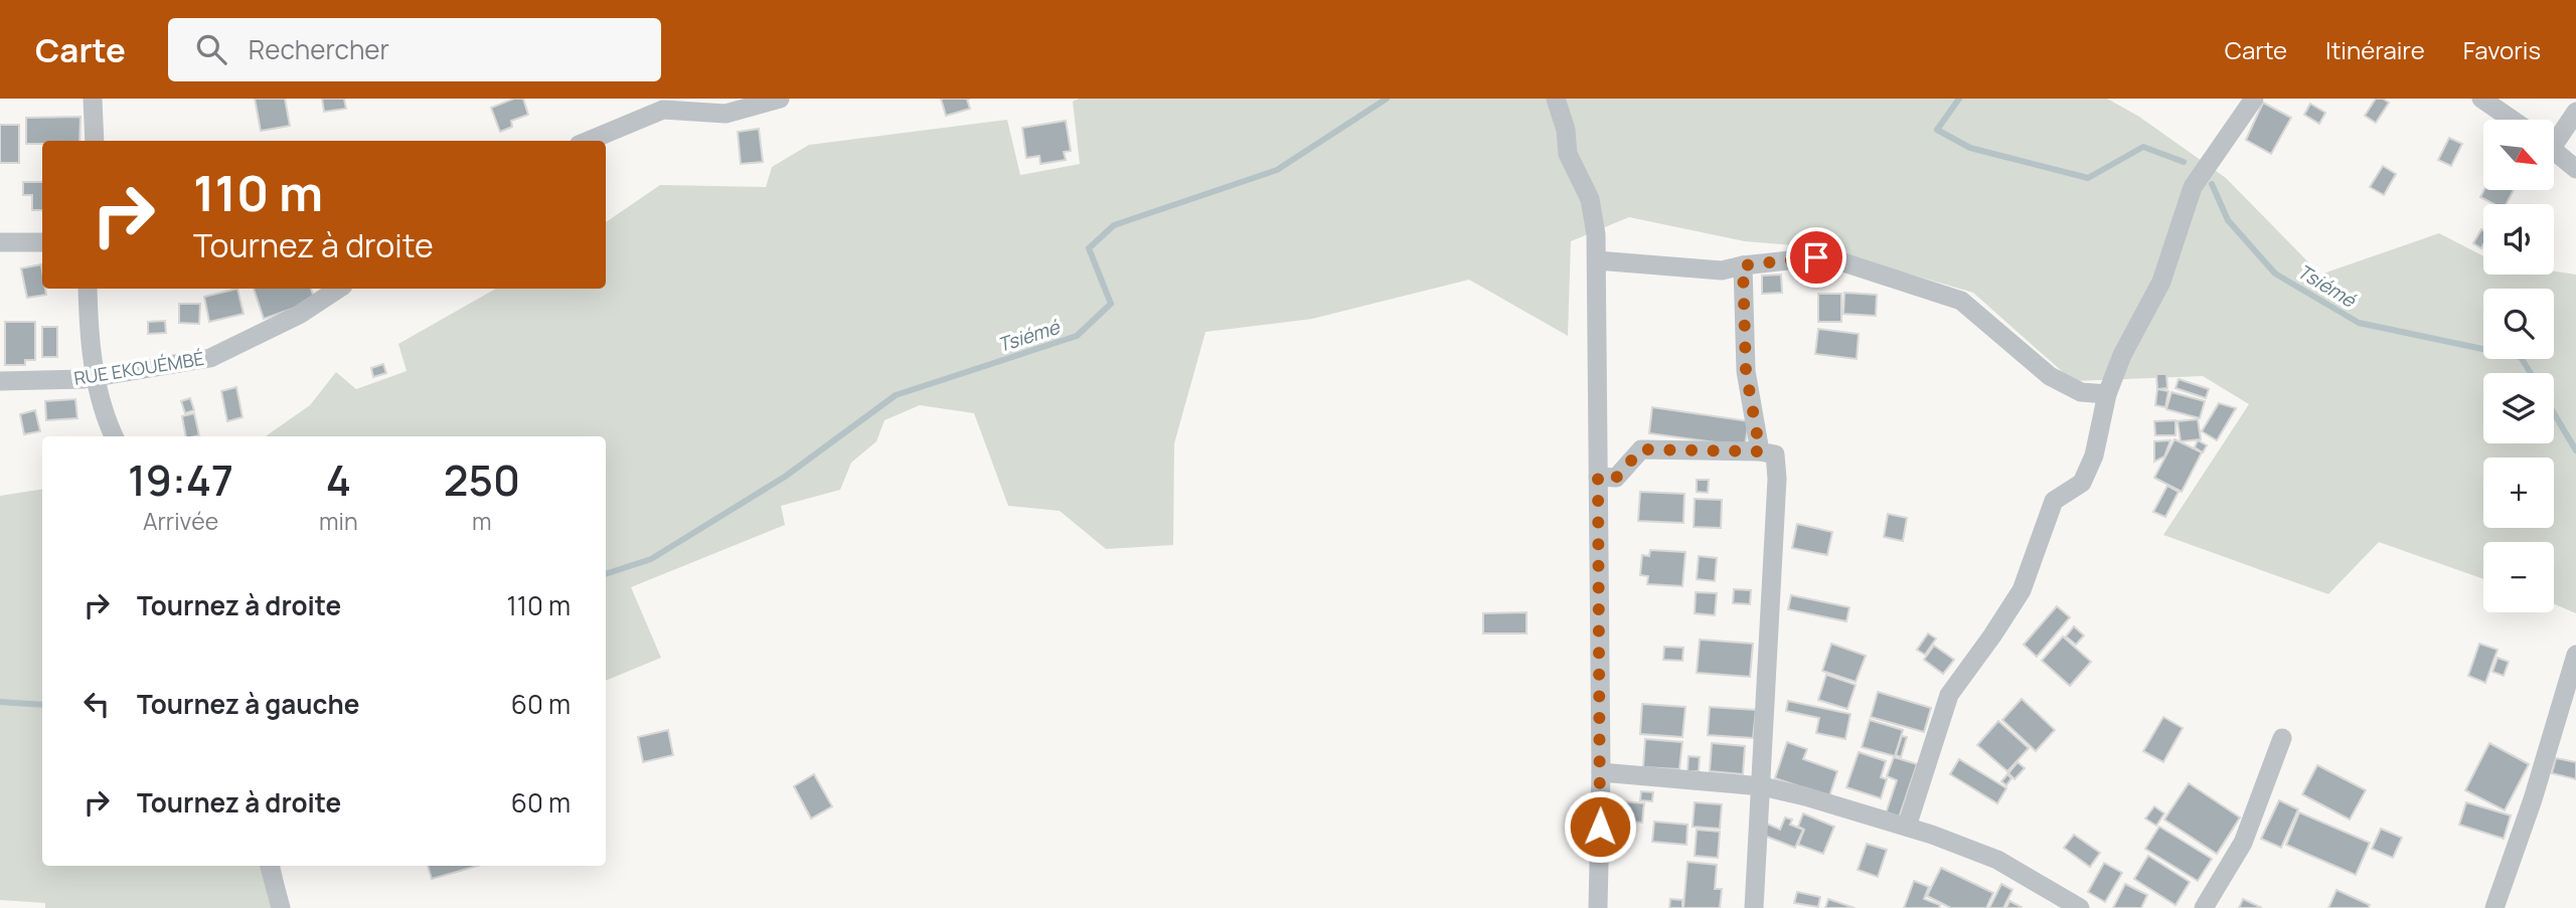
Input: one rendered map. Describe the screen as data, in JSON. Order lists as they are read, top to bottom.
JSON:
{
  "streets": {
    "street": ["RUE EKOUÉMBÉ"]
  },
  "water": ["Tsiémé"],
  "north": "bottom right",
  "page": {
    "header": "Carte",
    "search": "Rechercher",
    "nav": ["Carte", "Itinéraire", "Favoris"],
    "map_buttons": ["+", "−"],
    "turn": ["110 m", "Tournez à droite"],
    "eta": [
      "19:47",
      "Arrivée",
      "4",
      "min",
      "250",
      "m"
    ],
    "list": [
      {
        "name": "Tournez à droite",
        "value": "110 m"
      },
      {
        "name": "Tournez à gauche",
        "value": "60 m"
      },
      {
        "name": "Tournez à droite",
        "value": "60 m"
      }
    ]
  }
}
